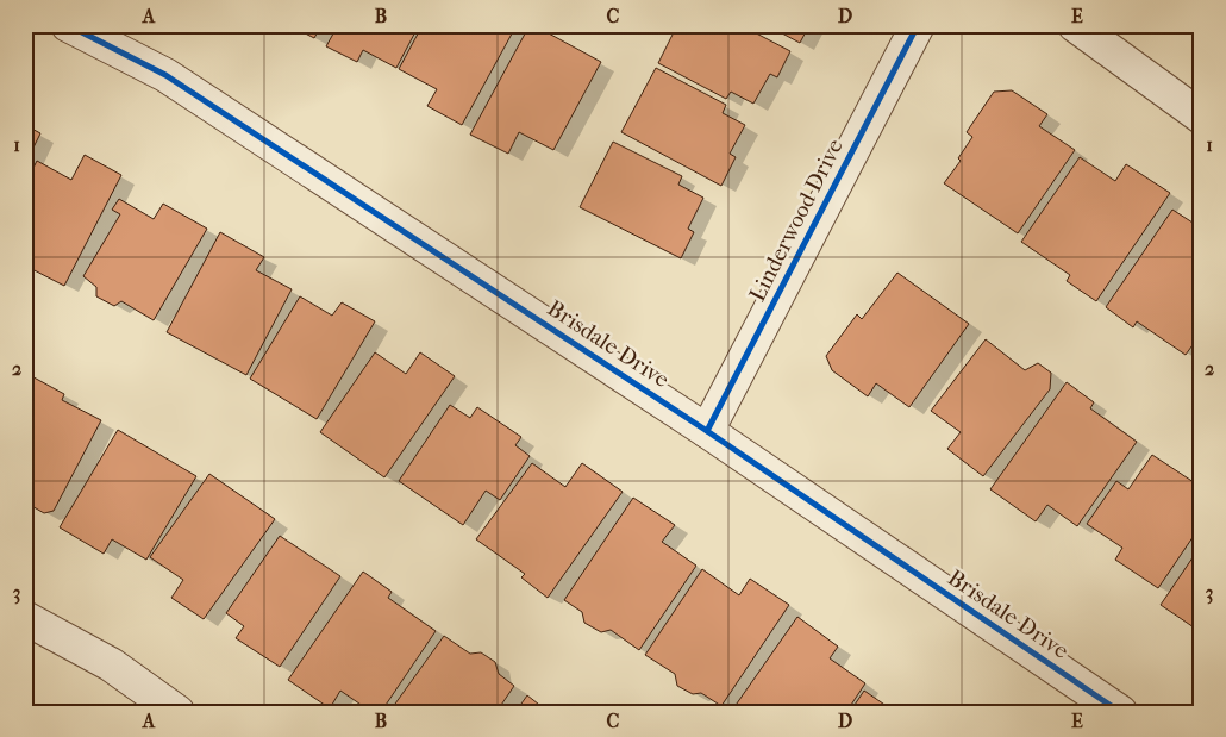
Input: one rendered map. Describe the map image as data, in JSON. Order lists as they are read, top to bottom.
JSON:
{
  "streets": {
    "street": ["Linderwood Drive", "Brisdale Drive"]
  },
  "crossings": [
    ["Linderwood Drive", "Brisdale Drive"]
  ],
  "grid": {
    "columns": [
      "A",
      "B",
      "C",
      "D",
      "E"
    ],
    "rows": ["1", "2", "3"]
  }
}
